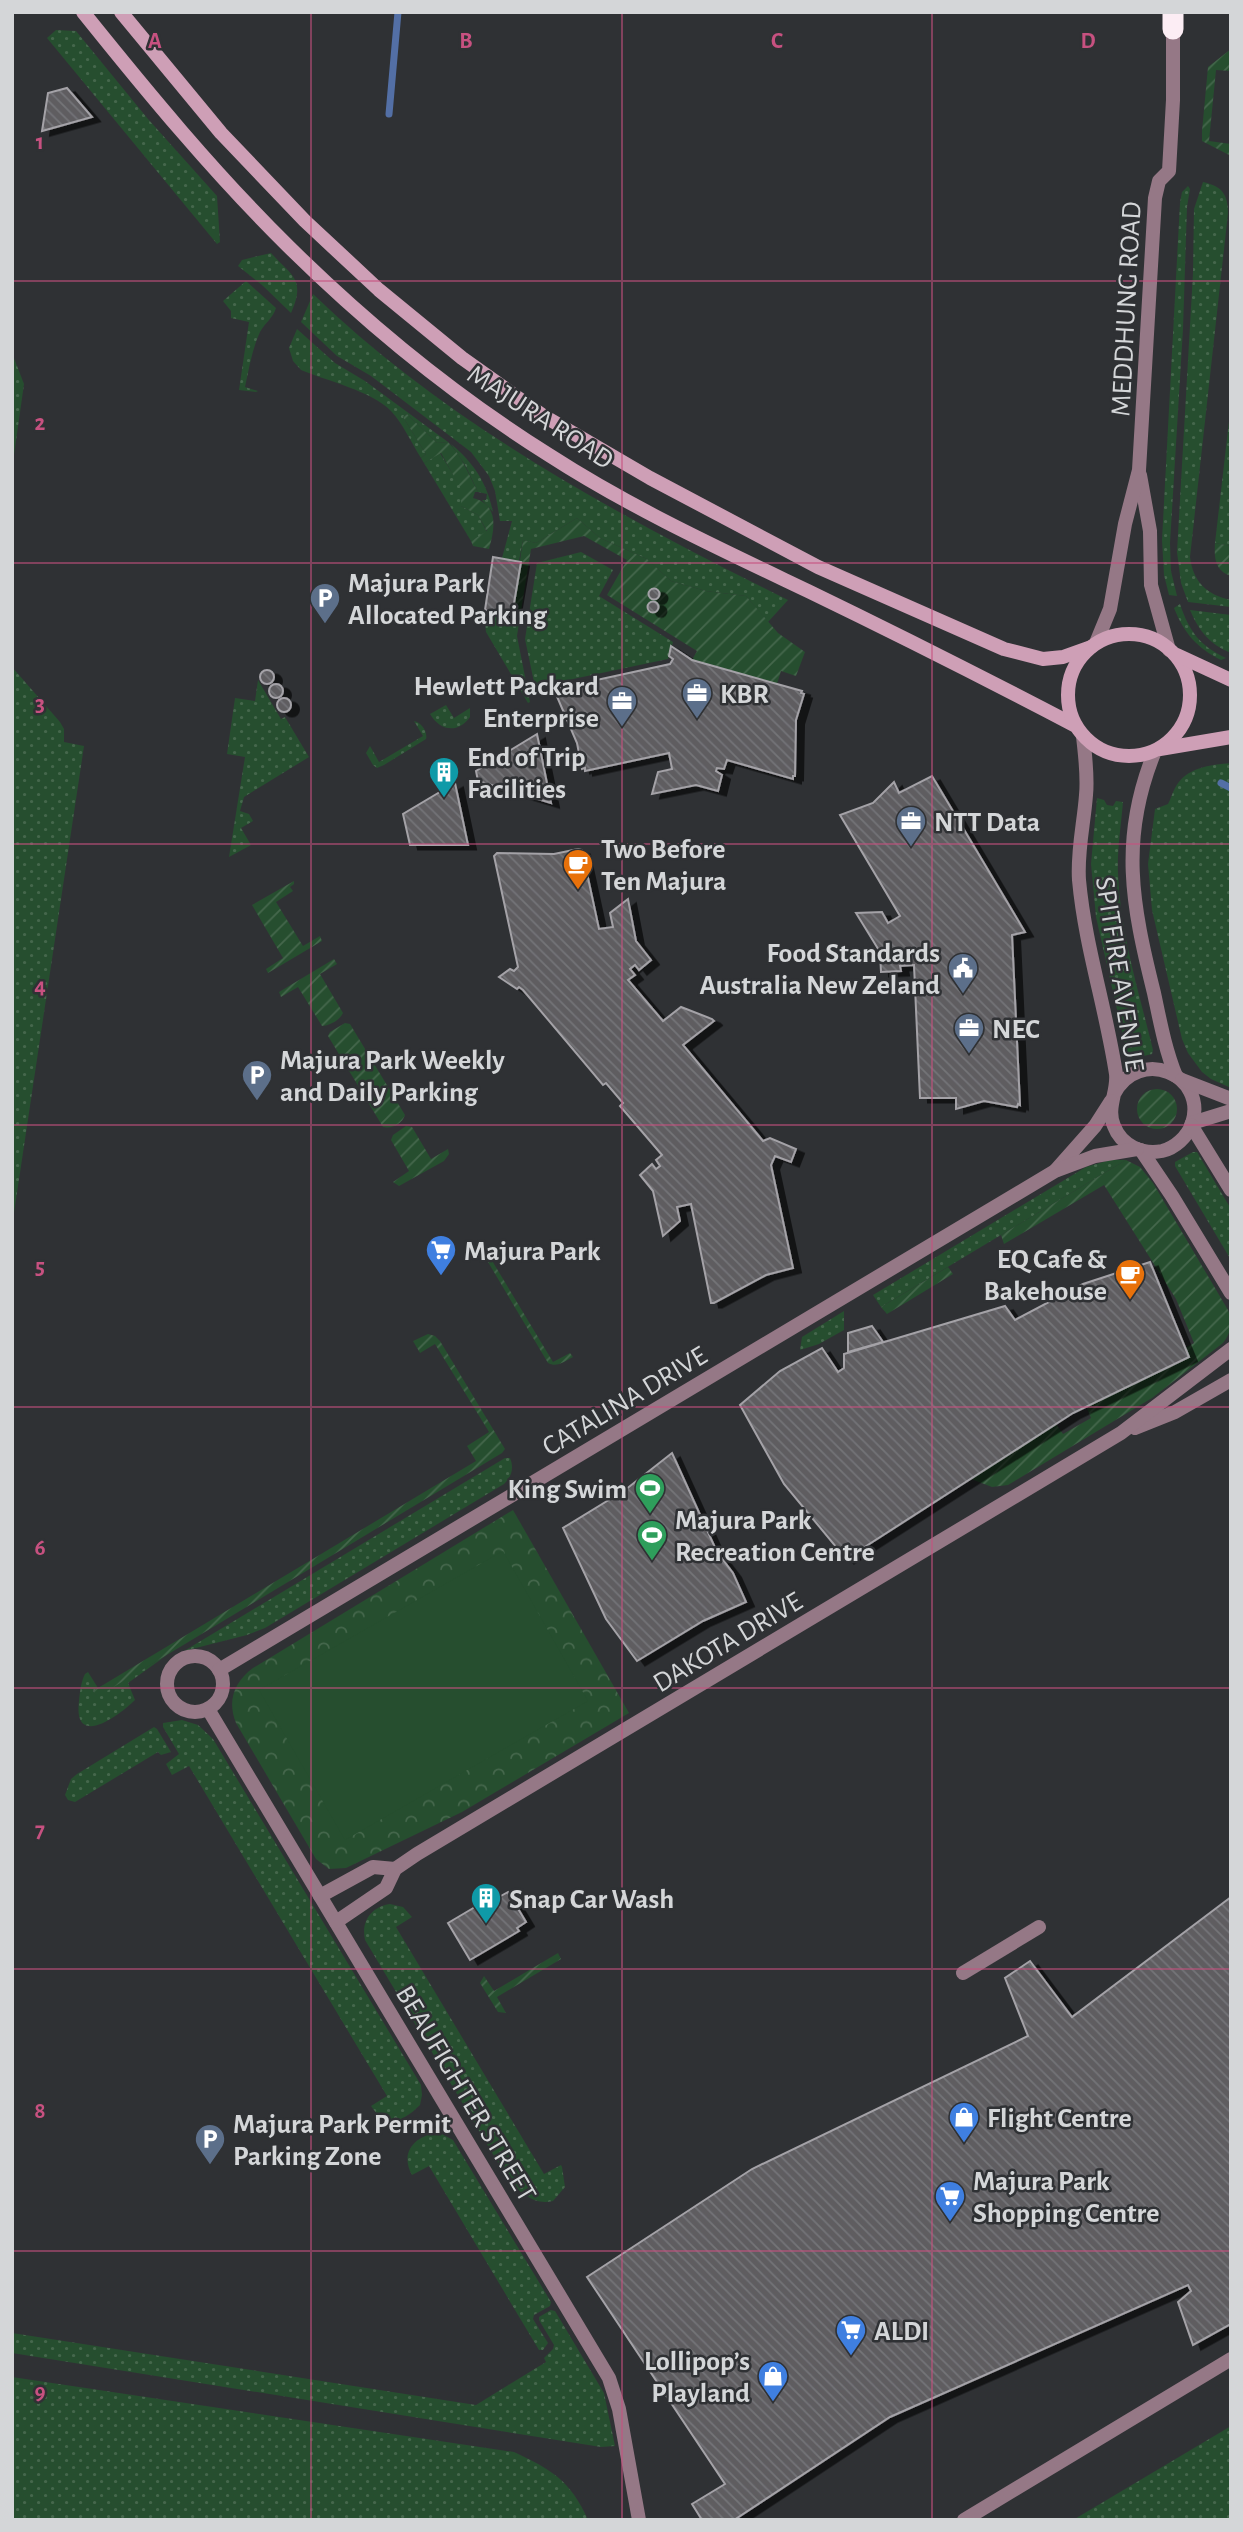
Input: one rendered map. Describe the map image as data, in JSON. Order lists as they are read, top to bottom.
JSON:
{
  "streets": {
    "main road": ["MAJURA ROAD"],
    "street": [
      "MEDDHUNG ROAD",
      "SPITFIRE AVENUE",
      "CATALINA DRIVE",
      "DAKOTA DRIVE",
      "BEAUFIGHTER STREET"
    ]
  },
  "crossings": [
    ["MEDDHUNG ROAD", "MAJURA ROAD"],
    ["MEDDHUNG ROAD", "SPITFIRE AVENUE"],
    ["MAJURA ROAD", "SPITFIRE AVENUE"],
    ["SPITFIRE AVENUE", "CATALINA DRIVE"],
    ["CATALINA DRIVE", "BEAUFIGHTER STREET"],
    ["DAKOTA DRIVE", "BEAUFIGHTER STREET"]
  ],
  "places": {
    "parking": ["Majura Park Allocated Parking", "Majura Park Weekly and Daily Parking", "Majura Park Permit Parking Zone"],
    "office": [
      "KBR",
      "Hewlett Packard Enterprise",
      "NTT Data",
      "NEC"
    ],
    "building": ["End of Trip Facilities", "Snap Car Wash"],
    "cafe": ["Two Before Ten Majura", "EQ Cafe & Bakehouse"],
    "public building": ["Food Standards Australia New Zeland"],
    "supermarket": ["Majura Park", "Majura Park Shopping Centre", "ALDI"],
    "sports": ["King Swim", "Majura Park Recreation Centre"],
    "shop": ["Flight Centre", "Lollipop’s Playland"]
  },
  "grid": {
    "columns": [
      "A",
      "B",
      "C",
      "D"
    ],
    "rows": [
      "1",
      "2",
      "3",
      "4",
      "5",
      "6",
      "7",
      "8",
      "9"
    ]
  }
}
